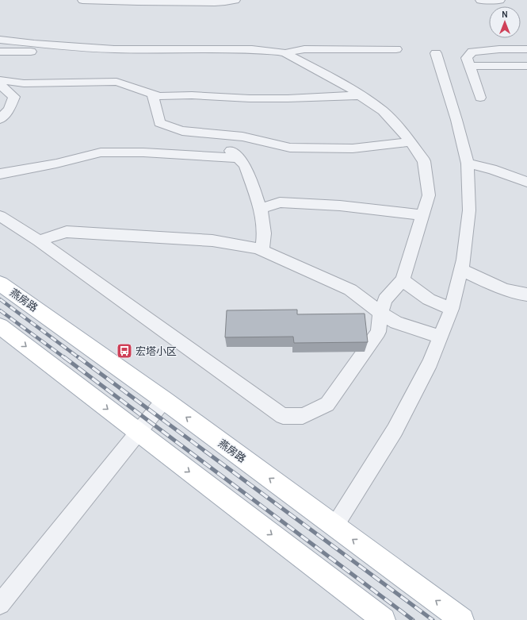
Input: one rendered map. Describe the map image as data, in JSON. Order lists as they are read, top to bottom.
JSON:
{
  "streets": {
    "main road": ["燕房路"]
  },
  "places": {
    "bus stop": ["宏塔小区"]
  },
  "north": "top"
}
